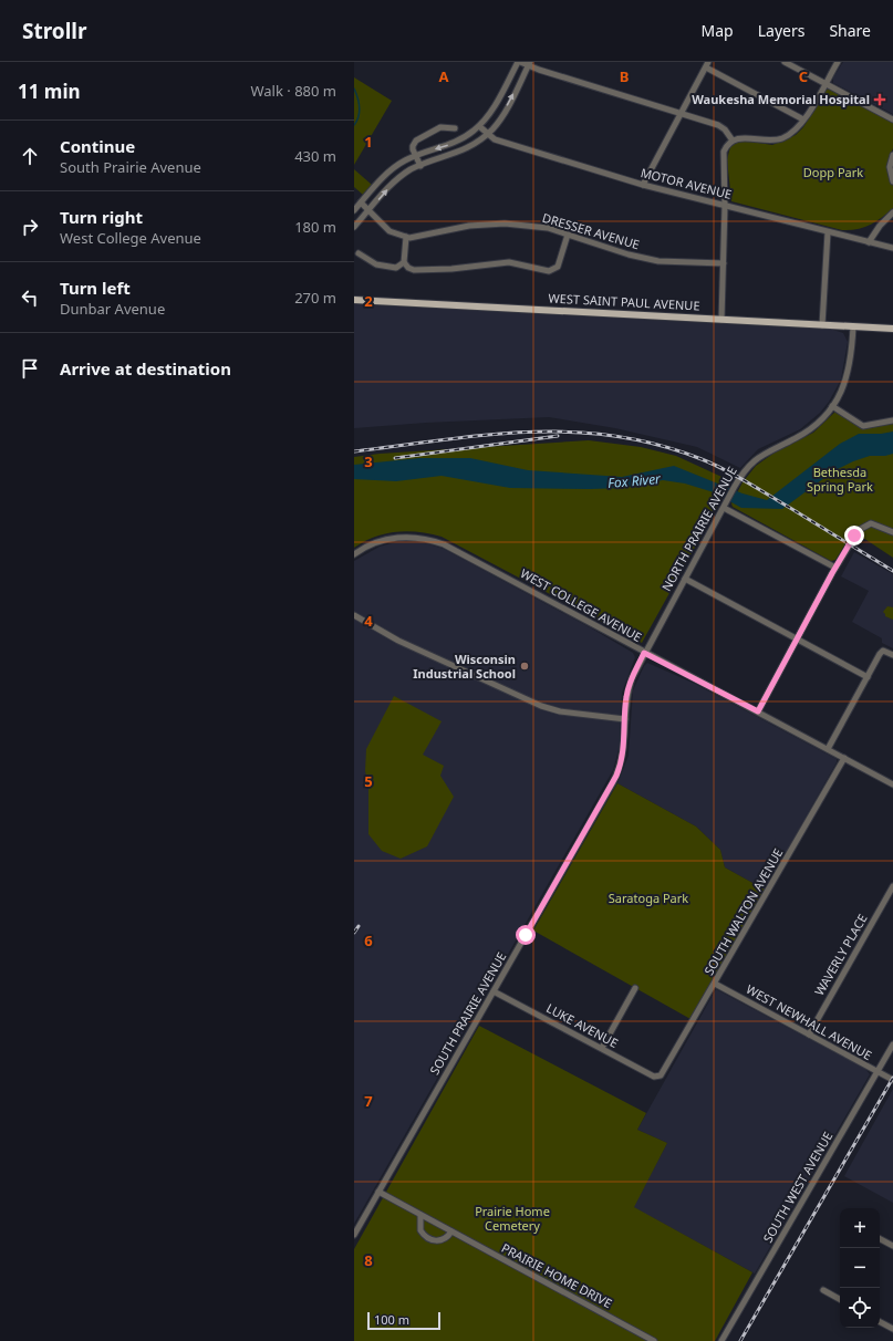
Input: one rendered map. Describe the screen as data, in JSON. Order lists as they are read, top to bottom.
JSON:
{
  "streets": {
    "main road": ["WEST SAINT PAUL AVENUE"],
    "street": [
      "MOTOR AVENUE",
      "DRESSER AVENUE",
      "NORTH PRAIRIE AVENUE",
      "WEST COLLEGE AVENUE",
      "SOUTH WALTON AVENUE",
      "WAVERLY PLACE",
      "SOUTH PRAIRIE AVENUE",
      "WEST NEWHALL AVENUE",
      "LUKE AVENUE",
      "SOUTH WEST AVENUE",
      "PRAIRIE HOME DRIVE"
    ]
  },
  "crossings": [
    ["WEST SAINT PAUL AVENUE", "NORTH PRAIRIE AVENUE"],
    ["NORTH PRAIRIE AVENUE", "WEST COLLEGE AVENUE"],
    ["NORTH PRAIRIE AVENUE", "SOUTH PRAIRIE AVENUE"],
    ["WEST COLLEGE AVENUE", "SOUTH WALTON AVENUE"],
    ["WEST COLLEGE AVENUE", "SOUTH PRAIRIE AVENUE"],
    ["SOUTH WALTON AVENUE", "WEST NEWHALL AVENUE"],
    ["SOUTH WALTON AVENUE", "LUKE AVENUE"],
    ["WAVERLY PLACE", "WEST NEWHALL AVENUE"],
    ["SOUTH PRAIRIE AVENUE", "LUKE AVENUE"],
    ["SOUTH PRAIRIE AVENUE", "PRAIRIE HOME DRIVE"],
    ["WEST NEWHALL AVENUE", "SOUTH WEST AVENUE"]
  ],
  "water": ["Fox River"],
  "parks": [
    "Dopp Park",
    "Bethesda Spring Park",
    "Saratoga Park",
    "Prairie Home Cemetery"
  ],
  "places": {
    "health": ["Waukesha Memorial Hospital"],
    "other": ["Wisconsin Industrial School"]
  },
  "scale_bar": "100 m",
  "page": {
    "header": "Strollr",
    "nav": ["Map", "Layers", "Share"],
    "heading": ["11 min", "Walk · 880 m"],
    "list": [
      ["Continue", "South Prairie Avenue", "430 m"],
      ["Turn right", "West College Avenue", "180 m"],
      ["Turn left", "Dunbar Avenue", "270 m"],
      "Arrive at destination"
    ],
    "map_buttons": ["+", "−"],
    "scale": "100 m"
  },
  "grid": {
    "columns": ["A", "B", "C"],
    "rows": [
      "1",
      "2",
      "3",
      "4",
      "5",
      "6",
      "7",
      "8"
    ]
  }
}
